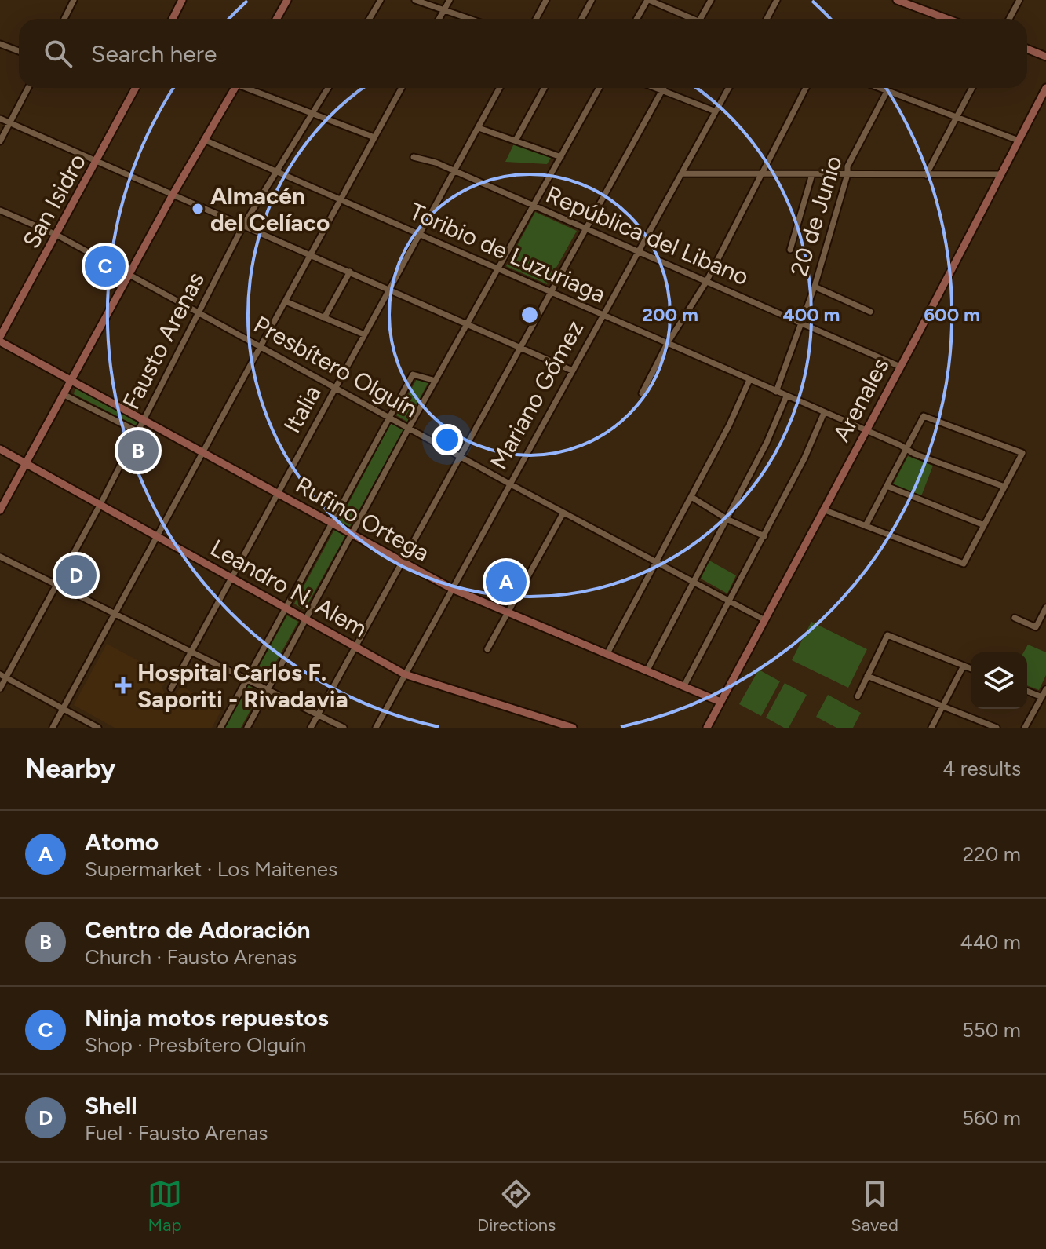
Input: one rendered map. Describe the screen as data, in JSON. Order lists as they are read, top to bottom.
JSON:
{
  "streets": {
    "street": [
      "San Isidro",
      "20 de Junio",
      "República del Libano",
      "Toribio de Luzuriaga",
      "Fausto Arenas",
      "Presbítero Olguín",
      "Mariano Gómez",
      "Arenales",
      "Italia",
      "Rufino Ortega",
      "Leandro N. Alem"
    ]
  },
  "crossings": [
    ["San Isidro", "Presbítero Olguín"],
    ["San Isidro", "Rufino Ortega"],
    ["20 de Junio", "República del Libano"],
    ["20 de Junio", "Toribio de Luzuriaga"],
    ["República del Libano", "Mariano Gómez"],
    ["República del Libano", "Arenales"],
    ["República del Libano", "Italia"],
    ["Toribio de Luzuriaga", "Fausto Arenas"],
    ["Toribio de Luzuriaga", "Mariano Gómez"],
    ["Toribio de Luzuriaga", "Arenales"],
    ["Toribio de Luzuriaga", "Italia"],
    ["Fausto Arenas", "Presbítero Olguín"],
    ["Fausto Arenas", "Rufino Ortega"],
    ["Fausto Arenas", "Leandro N. Alem"],
    ["Presbítero Olguín", "Mariano Gómez"],
    ["Presbítero Olguín", "Arenales"],
    ["Presbítero Olguín", "Italia"],
    ["Mariano Gómez", "Rufino Ortega"],
    ["Mariano Gómez", "Leandro N. Alem"],
    ["Arenales", "Rufino Ortega"],
    ["Italia", "Rufino Ortega"],
    ["Italia", "Leandro N. Alem"]
  ],
  "places": {
    "other": ["Almacén del Celíaco"],
    "health": ["Hospital Carlos F. Saporiti - Rivadavia"]
  },
  "page": {
    "search": "Search here",
    "pins": [
      "C",
      "B",
      "D",
      "A"
    ],
    "heading": ["Nearby", "4 results"],
    "list": [
      {
        "mark": "A",
        "name": "Atomo",
        "note": "Supermarket · Los Maitenes",
        "value": "220 m"
      },
      {
        "mark": "B",
        "name": "Centro de Adoración",
        "note": "Church · Fausto Arenas",
        "value": "440 m"
      },
      {
        "mark": "C",
        "name": "Ninja motos repuestos",
        "note": "Shop · Presbítero Olguín",
        "value": "550 m"
      },
      {
        "mark": "D",
        "name": "Shell",
        "note": "Fuel · Fausto Arenas",
        "value": "560 m"
      }
    ],
    "nav": ["Map", "Directions", "Saved"]
  },
  "rings": ["200 m", "400 m", "600 m"]
}
